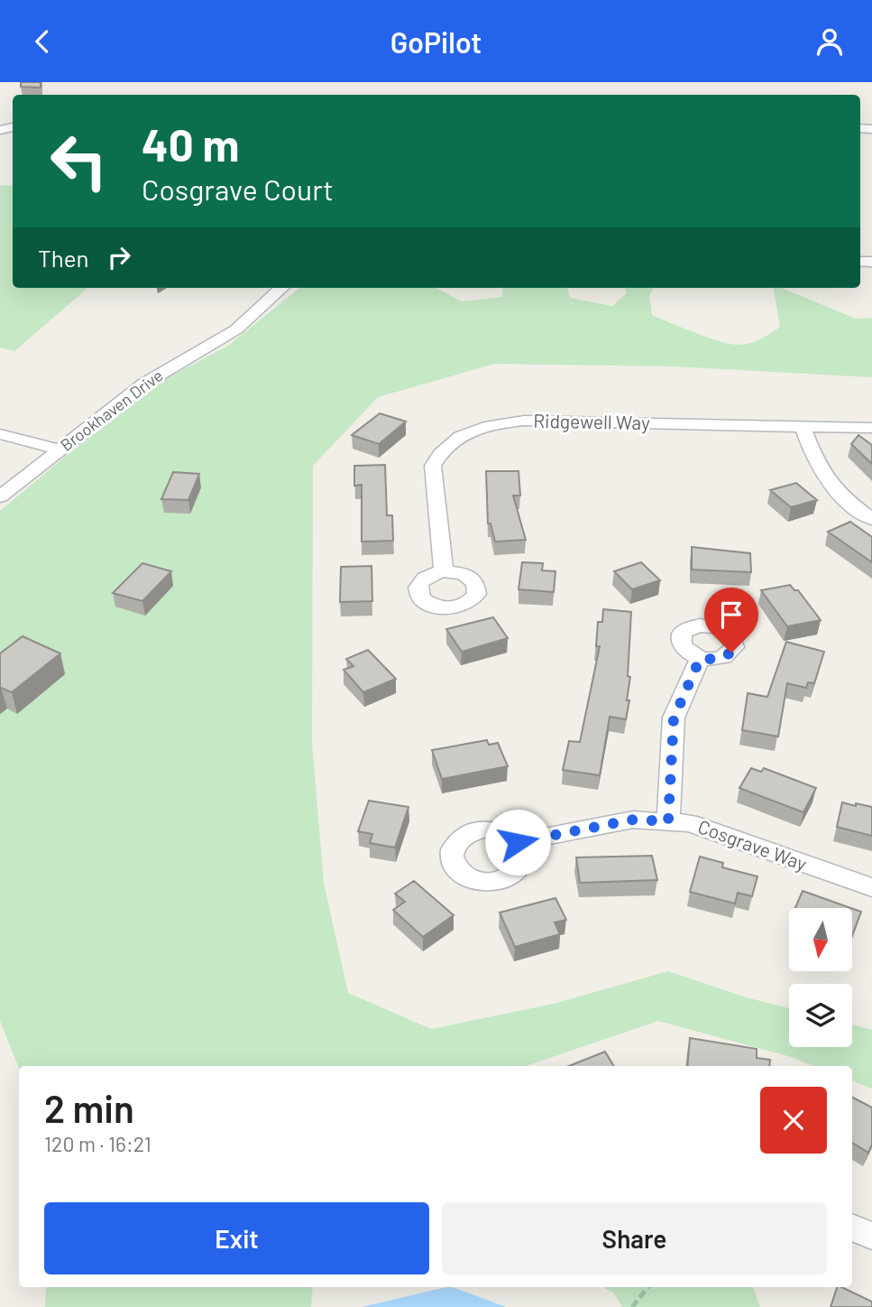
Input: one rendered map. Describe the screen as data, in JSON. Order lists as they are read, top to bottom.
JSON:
{
  "streets": {
    "street": ["Brookhaven Drive", "Ridgewell Way", "Cosgrave Way"]
  },
  "north": "bottom",
  "page": {
    "header": "GoPilot",
    "turn": ["40 m", "Cosgrave Court"],
    "then": "Then",
    "heading": ["2 min", "120 m · 16:21"],
    "buttons": ["Exit", "Share"]
  }
}
